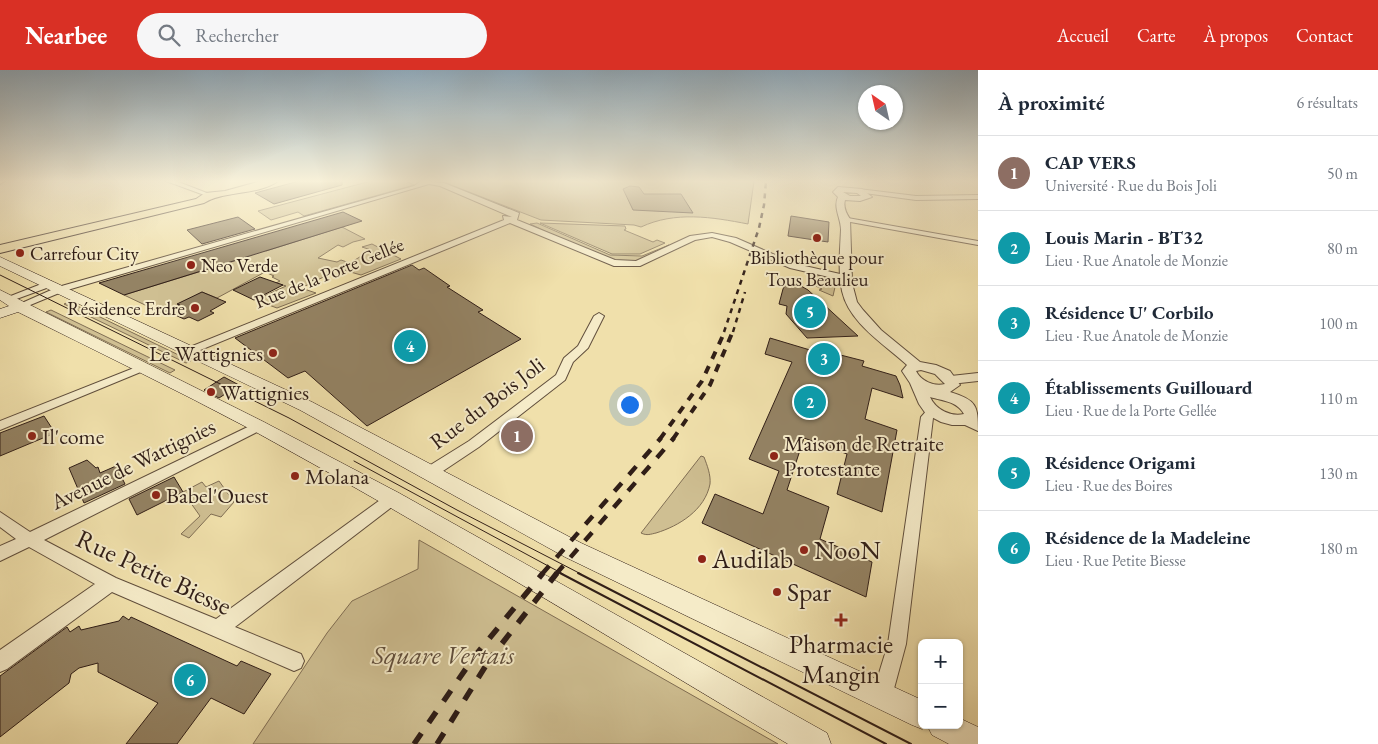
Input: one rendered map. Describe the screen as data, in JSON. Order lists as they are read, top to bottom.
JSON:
{
  "streets": {
    "street": [
      "Rue de la Porte Gellée",
      "Rue du Bois Joli",
      "Avenue de Wattignies",
      "Rue Petite Biesse"
    ]
  },
  "crossings": [
    ["Avenue de Wattignies", "Rue Petite Biesse"]
  ],
  "parks": ["Square Vertais"],
  "places": {
    "other": [
      "Bibliothèque pour Tous Beaulieu",
      "Carrefour City",
      "Neo Verde",
      "Résidence Erdre",
      "Le Wattignies",
      "Wattignies",
      "Il'come",
      "Maison de Retraite Protestante",
      "Molana",
      "Babel'Ouest",
      "NooN",
      "Audilab",
      "Spar"
    ],
    "health": ["Pharmacie Mangin"]
  },
  "north": "top left",
  "page": {
    "header": "Nearbee",
    "search": "Rechercher",
    "nav": [
      "Accueil",
      "Carte",
      "À propos",
      "Contact"
    ],
    "heading": ["À proximité", "6 résultats"],
    "list": [
      {
        "mark": "1",
        "name": "CAP VERS",
        "note": "Université · Rue du Bois Joli",
        "value": "50 m"
      },
      {
        "mark": "2",
        "name": "Louis Marin - BT32",
        "note": "Lieu · Rue Anatole de Monzie",
        "value": "80 m"
      },
      {
        "mark": "3",
        "name": "Résidence U' Corbilo",
        "note": "Lieu · Rue Anatole de Monzie",
        "value": "100 m"
      },
      {
        "mark": "4",
        "name": "Établissements Guillouard",
        "note": "Lieu · Rue de la Porte Gellée",
        "value": "110 m"
      },
      {
        "mark": "5",
        "name": "Résidence Origami",
        "note": "Lieu · Rue des Boires",
        "value": "130 m"
      },
      {
        "mark": "6",
        "name": "Résidence de la Madeleine",
        "note": "Lieu · Rue Petite Biesse",
        "value": "180 m"
      }
    ],
    "pins": [
      "5",
      "4",
      "3",
      "2",
      "1",
      "6"
    ],
    "map_buttons": ["+", "−"]
  }
}
